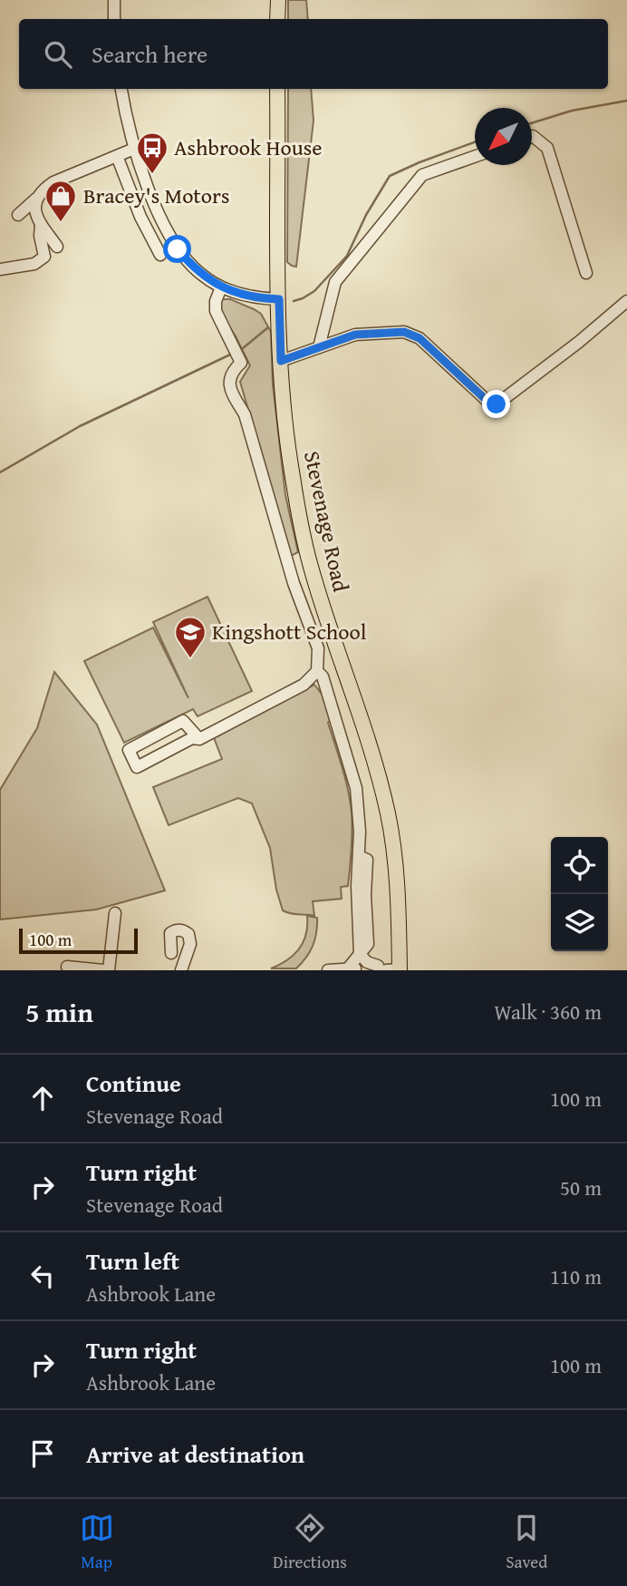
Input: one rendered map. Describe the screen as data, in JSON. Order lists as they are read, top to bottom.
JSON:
{
  "streets": {
    "main road": ["Stevenage Road"]
  },
  "places": {
    "bus stop": ["Ashbrook House"],
    "shop": ["Bracey's Motors"],
    "school or university": ["Kingshott School"]
  },
  "scale_bar": "100 m",
  "north": "bottom left",
  "page": {
    "search": "Search here",
    "scale": "100 m",
    "heading": ["5 min", "Walk · 360 m"],
    "list": [
      ["Continue", "Stevenage Road", "100 m"],
      ["Turn right", "Stevenage Road", "50 m"],
      ["Turn left", "Ashbrook Lane", "110 m"],
      ["Turn right", "Ashbrook Lane", "100 m"],
      "Arrive at destination"
    ],
    "nav": ["Map", "Directions", "Saved"]
  }
}
